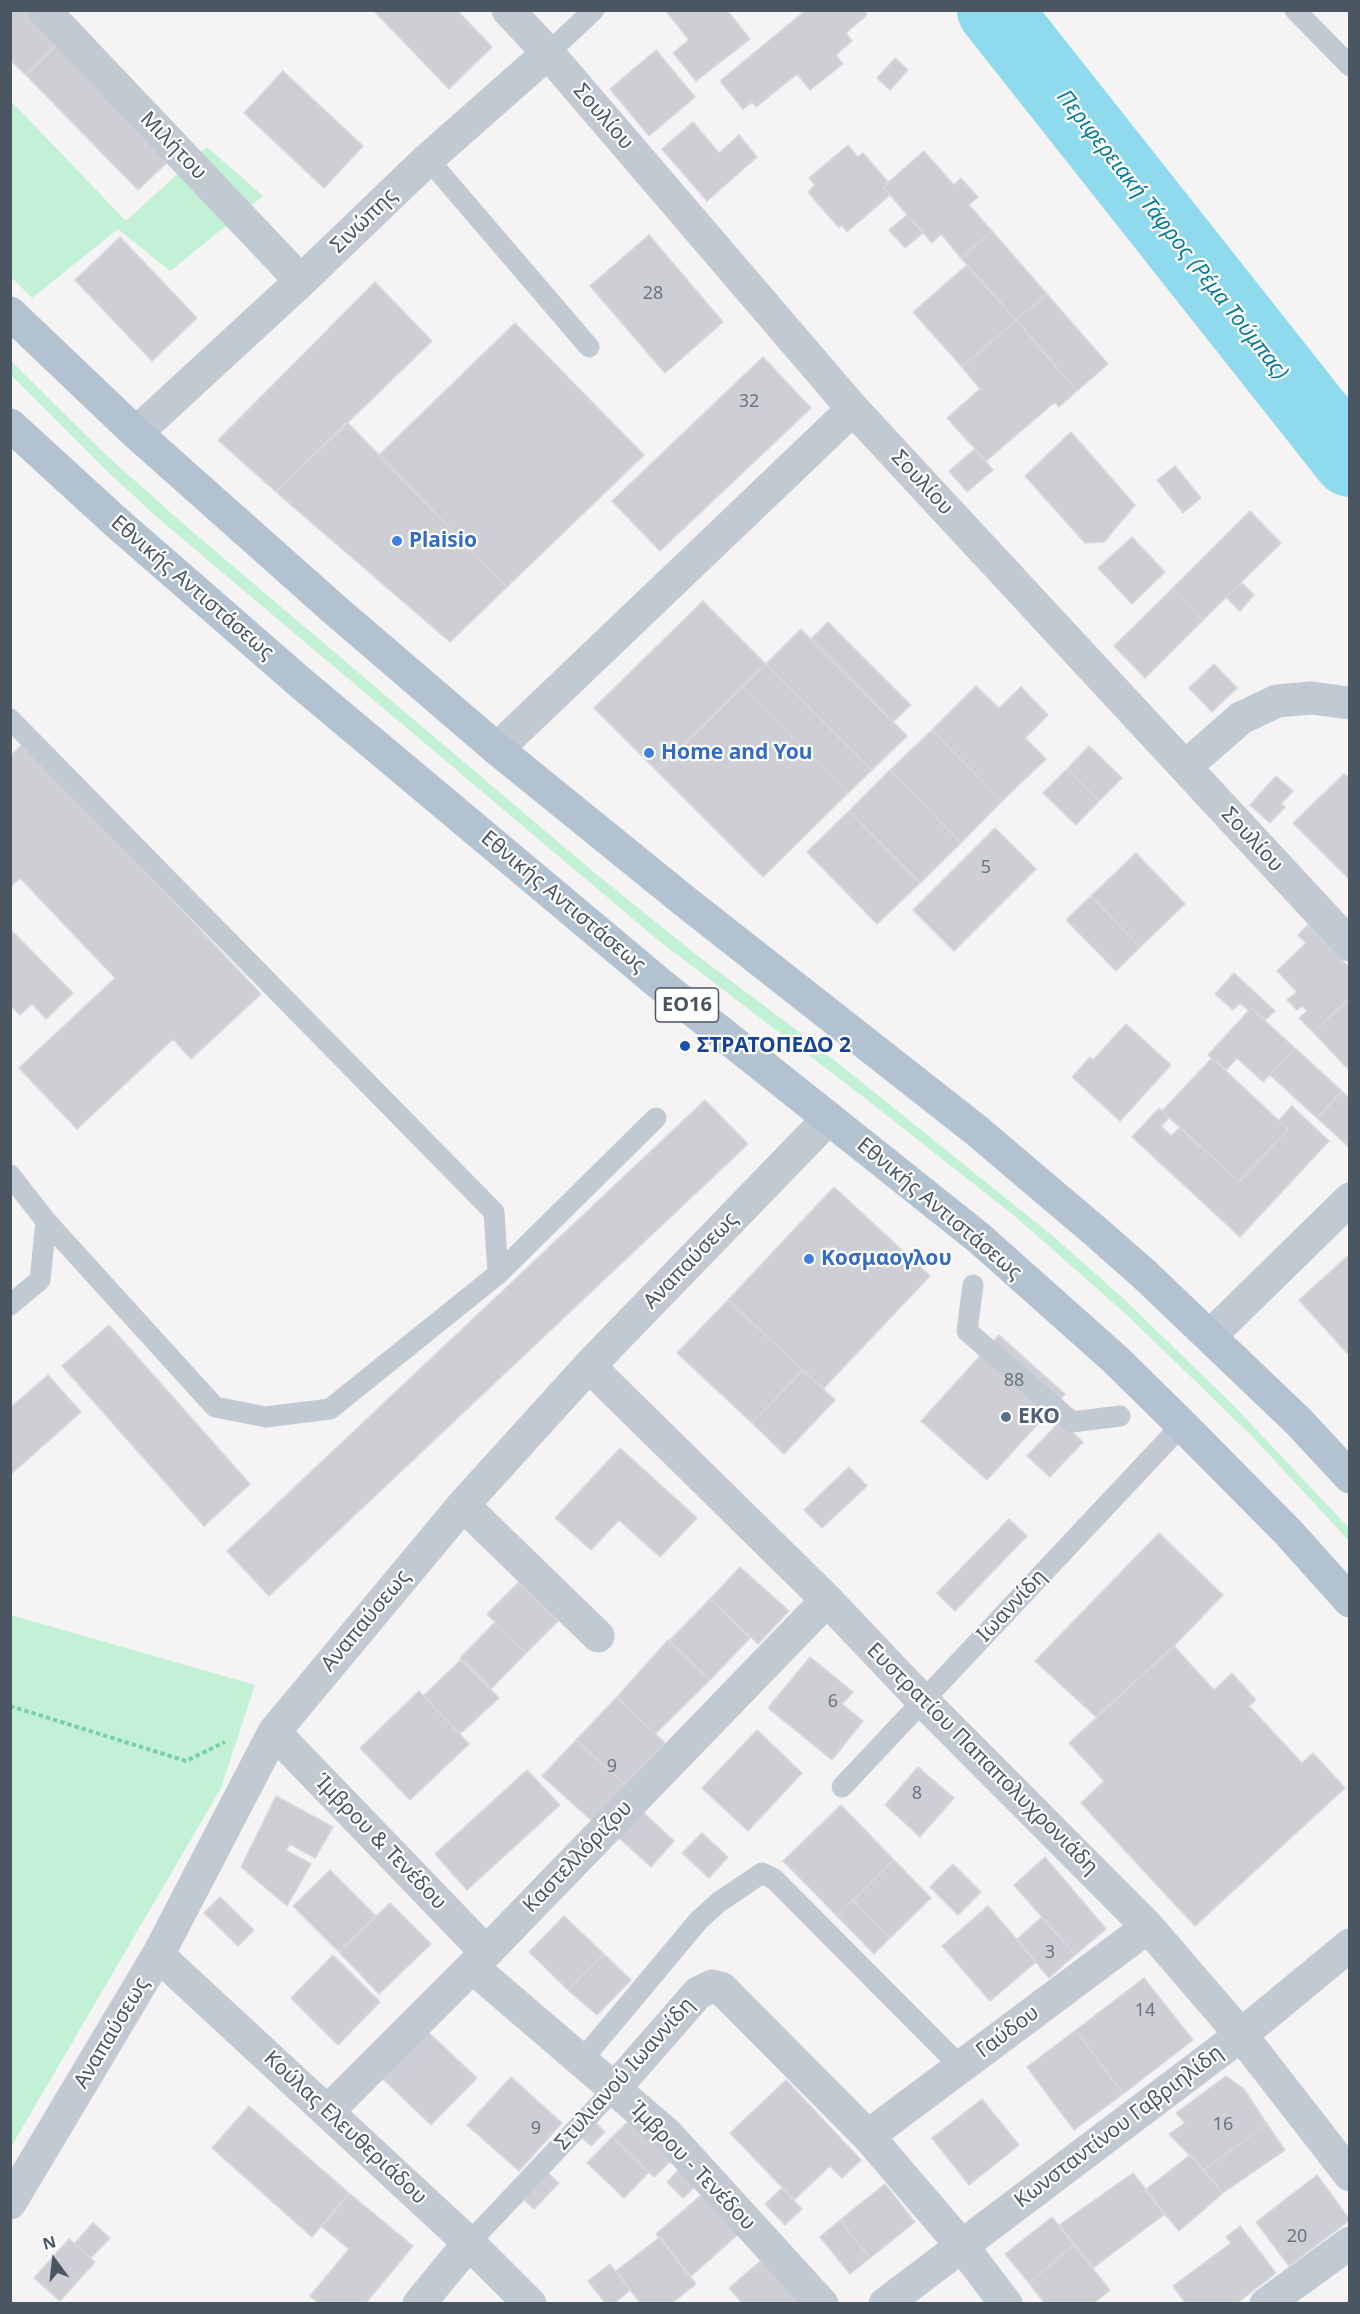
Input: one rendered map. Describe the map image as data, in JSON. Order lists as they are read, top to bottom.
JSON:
{
  "streets": {
    "main road": ["Εθνικής Αντιστάσεως", "ΕΟ16"],
    "street": [
      "Σουλίου",
      "Μιλήτου",
      "Σινώπης",
      "Αναπαύσεως",
      "Ευστρατίου Παπαπολυχρονιάδη",
      "Ίμβρου & Τενέδου",
      "Καστελλόριζου",
      "Γαύδου",
      "Στυλιανού Ιωαννίδη",
      "Κωνσταντίνου Γαβριηλίδη",
      "Κούλας Ελευθεριάδου",
      "Ίμβρου - Τενέδου"
    ],
    "lane": ["Ιωαννίδη"]
  },
  "crossings": [
    ["Σουλίου", "Σινώπης"],
    ["Μιλήτου", "Σινώπης"],
    ["Εθνικής Αντιστάσεως", "Αναπαύσεως"],
    ["Εθνικής Αντιστάσεως", "Ιωαννίδη"],
    ["Αναπαύσεως", "Ευστρατίου Παπαπολυχρονιάδη"],
    ["Αναπαύσεως", "Ίμβρου & Τενέδου"],
    ["Αναπαύσεως", "Κούλας Ελευθεριάδου"],
    ["Ιωαννίδη", "Ευστρατίου Παπαπολυχρονιάδη"],
    ["Ευστρατίου Παπαπολυχρονιάδη", "Καστελλόριζου"],
    ["Ευστρατίου Παπαπολυχρονιάδη", "Γαύδου"],
    ["Ευστρατίου Παπαπολυχρονιάδη", "Κωνσταντίνου Γαβριηλίδη"],
    ["Ίμβρου & Τενέδου", "Καστελλόριζου"],
    ["Ίμβρου & Τενέδου", "Ίμβρου - Τενέδου"],
    ["Καστελλόριζου", "Κούλας Ελευθεριάδου"],
    ["Καστελλόριζου", "Ίμβρου - Τενέδου"],
    ["Γαύδου", "Στυλιανού Ιωαννίδη"],
    ["Στυλιανού Ιωαννίδη", "Κωνσταντίνου Γαβριηλίδη"],
    ["Στυλιανού Ιωαννίδη", "Κούλας Ελευθεριάδου"],
    ["Στυλιανού Ιωαννίδη", "Ίμβρου - Τενέδου"]
  ],
  "water": ["Περιφερειακή Τάφρος (Ρέμα Τούμπας)"],
  "places": [
    "Plaisio",
    "Home and You",
    "ΣΤΡΑΤΟΠΕΔΟ 2",
    "Κοσμαογλου",
    "ΕΚΟ"
  ],
  "house_numbers": [
    "28",
    "32",
    "5",
    "88",
    "6",
    "9",
    "8",
    "3",
    "14",
    "16",
    "9",
    "20"
  ],
  "north": "top"
}
